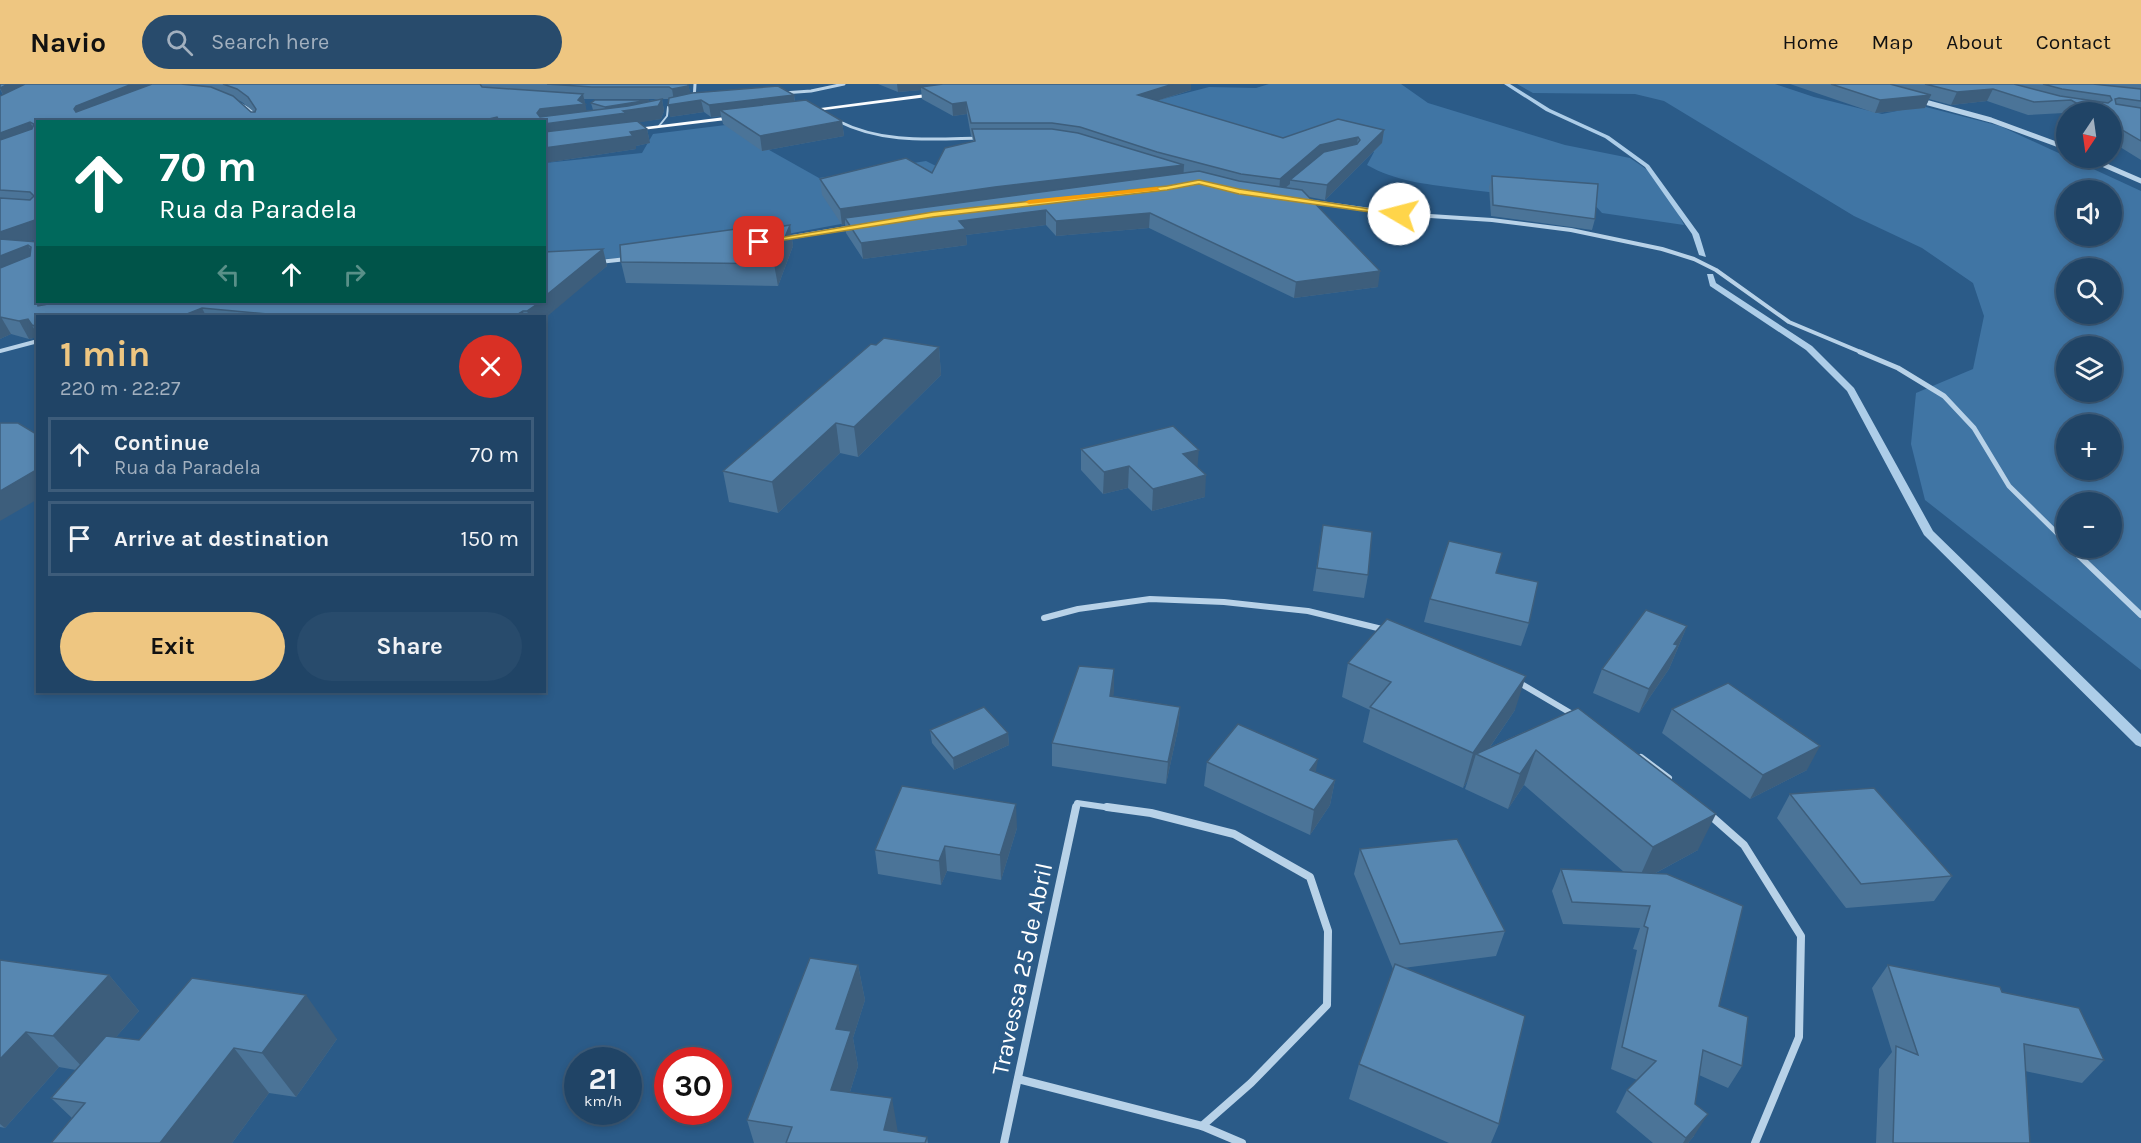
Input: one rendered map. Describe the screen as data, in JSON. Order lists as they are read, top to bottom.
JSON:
{
  "streets": {
    "street": ["Travessa 25 de Abril"]
  },
  "north": "bottom",
  "page": {
    "header": "Navio",
    "search": "Search here",
    "nav": [
      "Home",
      "Map",
      "About",
      "Contact"
    ],
    "map_buttons": ["+", "−"],
    "turn": ["70 m", "Rua da Paradela"],
    "heading": ["1 min", "220 m · 22:27"],
    "list": [
      {
        "name": "Continue",
        "note": "Rua da Paradela",
        "value": "70 m"
      },
      {
        "name": "Arrive at destination",
        "value": "150 m"
      }
    ],
    "buttons": ["Exit", "Share"],
    "speed": "21 km/h",
    "limit": "30"
  }
}
